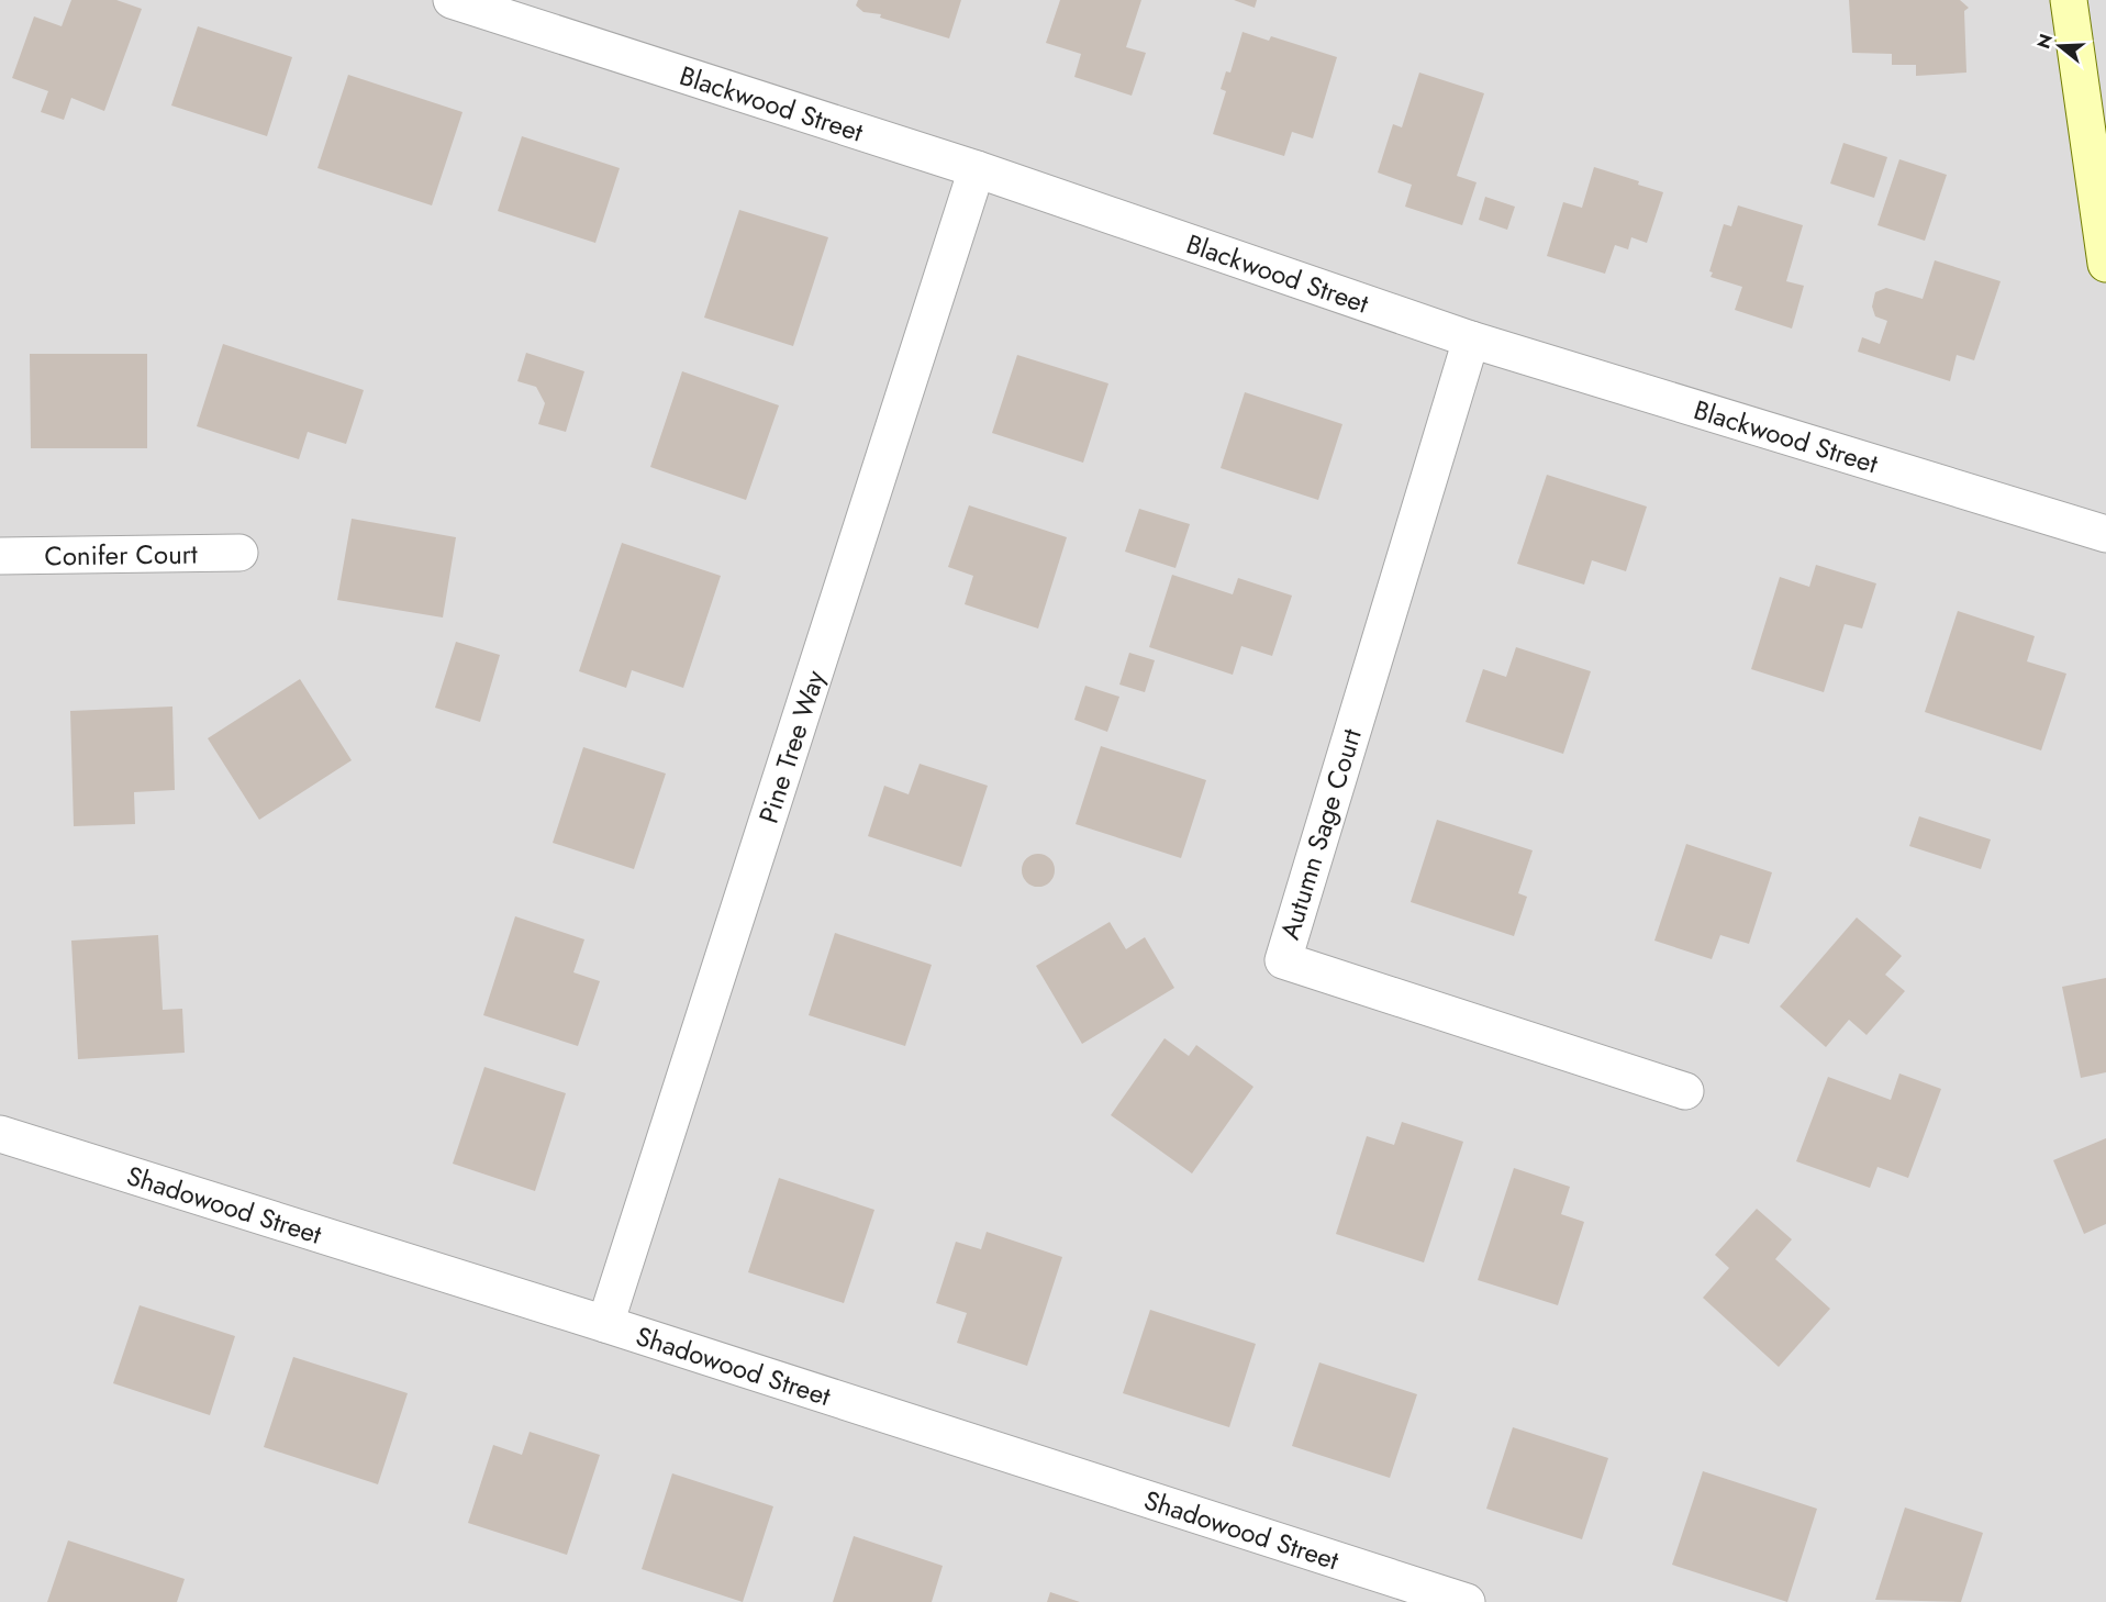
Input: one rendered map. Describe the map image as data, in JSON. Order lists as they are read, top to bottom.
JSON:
{
  "streets": {
    "street": [
      "Blackwood Street",
      "Conifer Court",
      "Pine Tree Way",
      "Autumn Sage Court",
      "Shadowood Street"
    ]
  },
  "crossings": [
    ["Blackwood Street", "Pine Tree Way"],
    ["Blackwood Street", "Autumn Sage Court"],
    ["Pine Tree Way", "Shadowood Street"]
  ],
  "north": "left"
}
